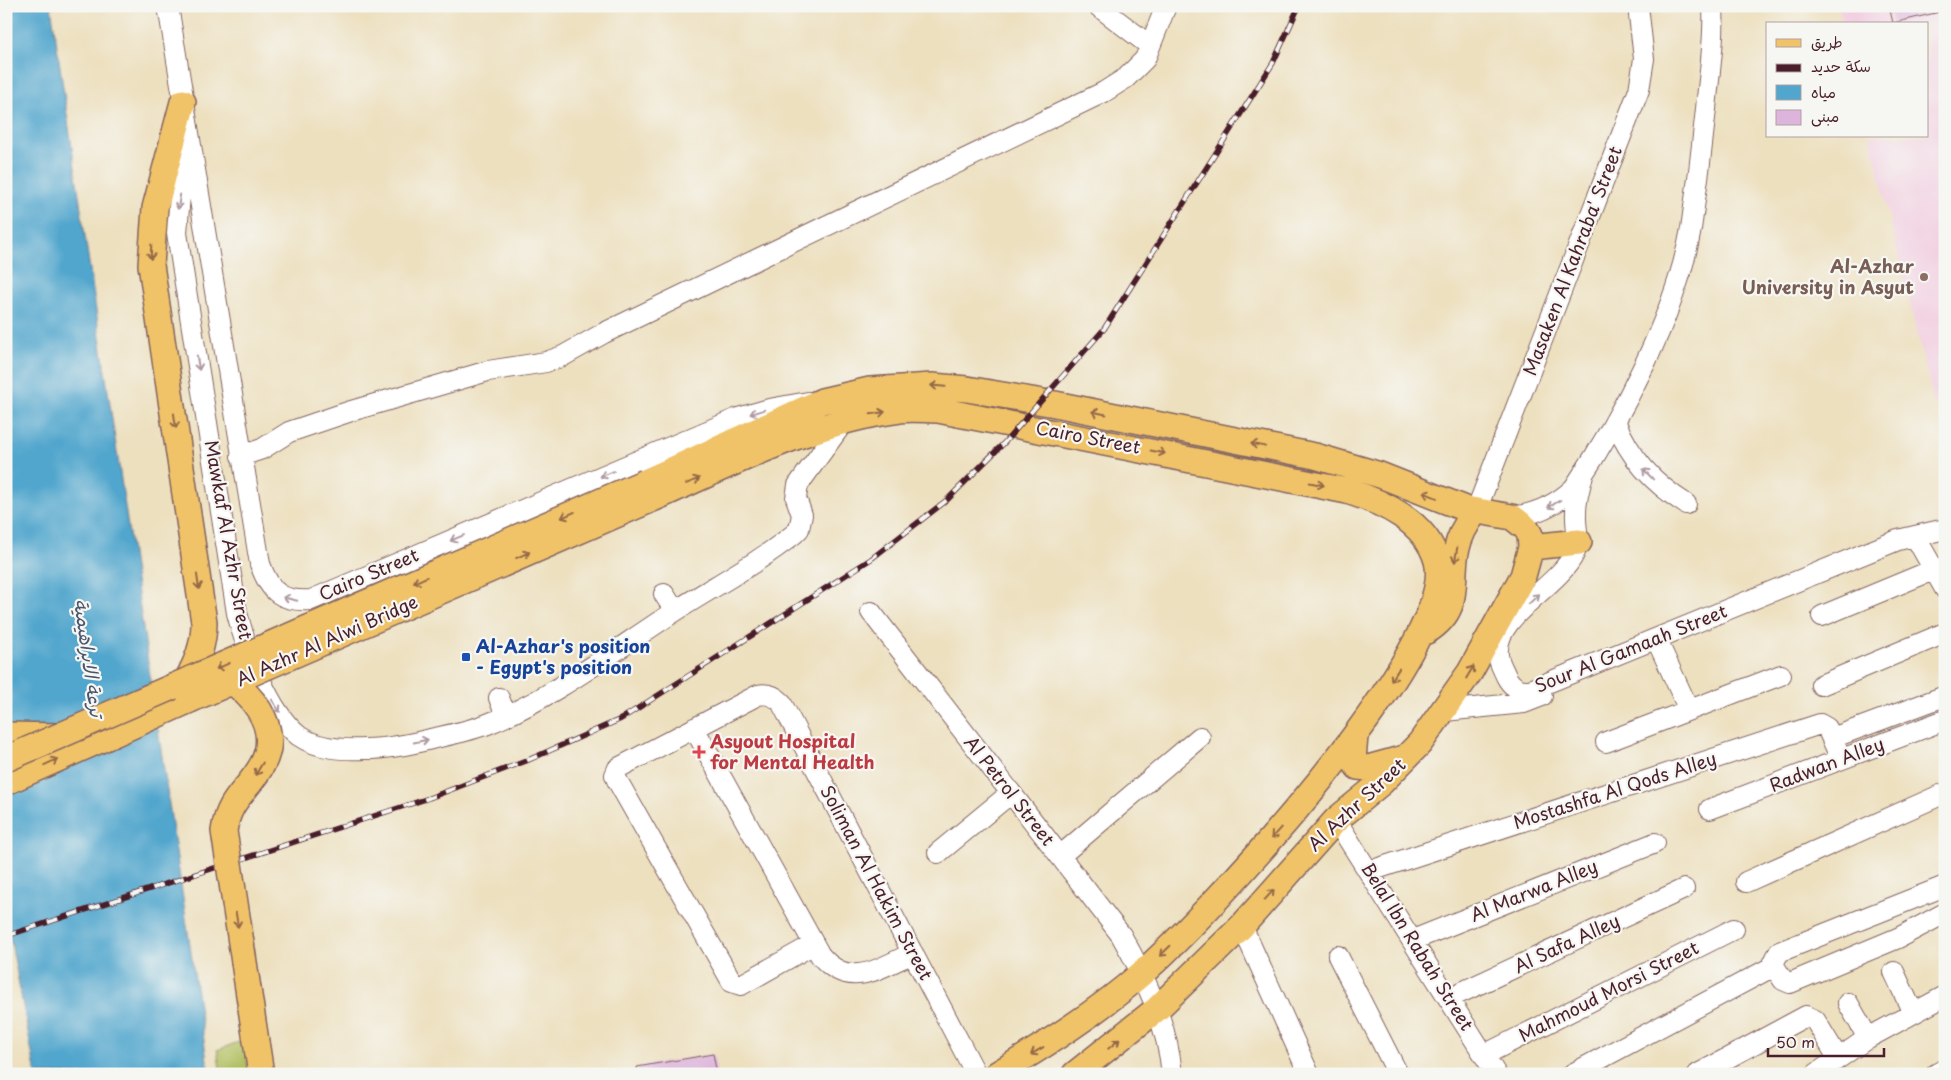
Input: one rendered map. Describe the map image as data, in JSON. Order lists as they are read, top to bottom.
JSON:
{
  "streets": {
    "main road": ["Cairo Street", "Al Azhr Al Alwi Bridge", "Al Azhr Street"],
    "street": [
      "Masaken Al Kahraba' Street",
      "Mawkaf Al Azhr Street",
      "Sour Al Gamaah Street",
      "Radwan Alley",
      "Al Petrol Street",
      "Mostashfa Al Qods Alley",
      "Soliman Al Hakim Street",
      "Al Marwa Alley",
      "Al Safa Alley",
      "Belal Ibn Rabah Street",
      "Mahmoud Morsi Street"
    ]
  },
  "crossings": [
    ["Masaken Al Kahraba' Street", "Cairo Street"],
    ["Cairo Street", "Mawkaf Al Azhr Street"],
    ["Cairo Street", "Al Azhr Al Alwi Bridge"],
    ["Cairo Street", "Al Azhr Street"],
    ["Sour Al Gamaah Street", "Al Azhr Street"],
    ["Al Petrol Street", "Al Azhr Street"],
    ["Mostashfa Al Qods Alley", "Belal Ibn Rabah Street"],
    ["Al Azhr Street", "Belal Ibn Rabah Street"],
    ["Al Marwa Alley", "Belal Ibn Rabah Street"],
    ["Al Safa Alley", "Belal Ibn Rabah Street"],
    ["Belal Ibn Rabah Street", "Mahmoud Morsi Street"]
  ],
  "water": ["ترعة الابراهيمية"],
  "places": {
    "other": ["Al-Azhar University in Asyut"],
    "transit": ["Al-Azhar's position - Egypt's position"],
    "health": ["Asyout Hospital for Mental Health"]
  },
  "legend": [
    "طريق",
    "سكة حديد",
    "مياه",
    "مبنى"
  ],
  "scale_bar": "50 m"
}
